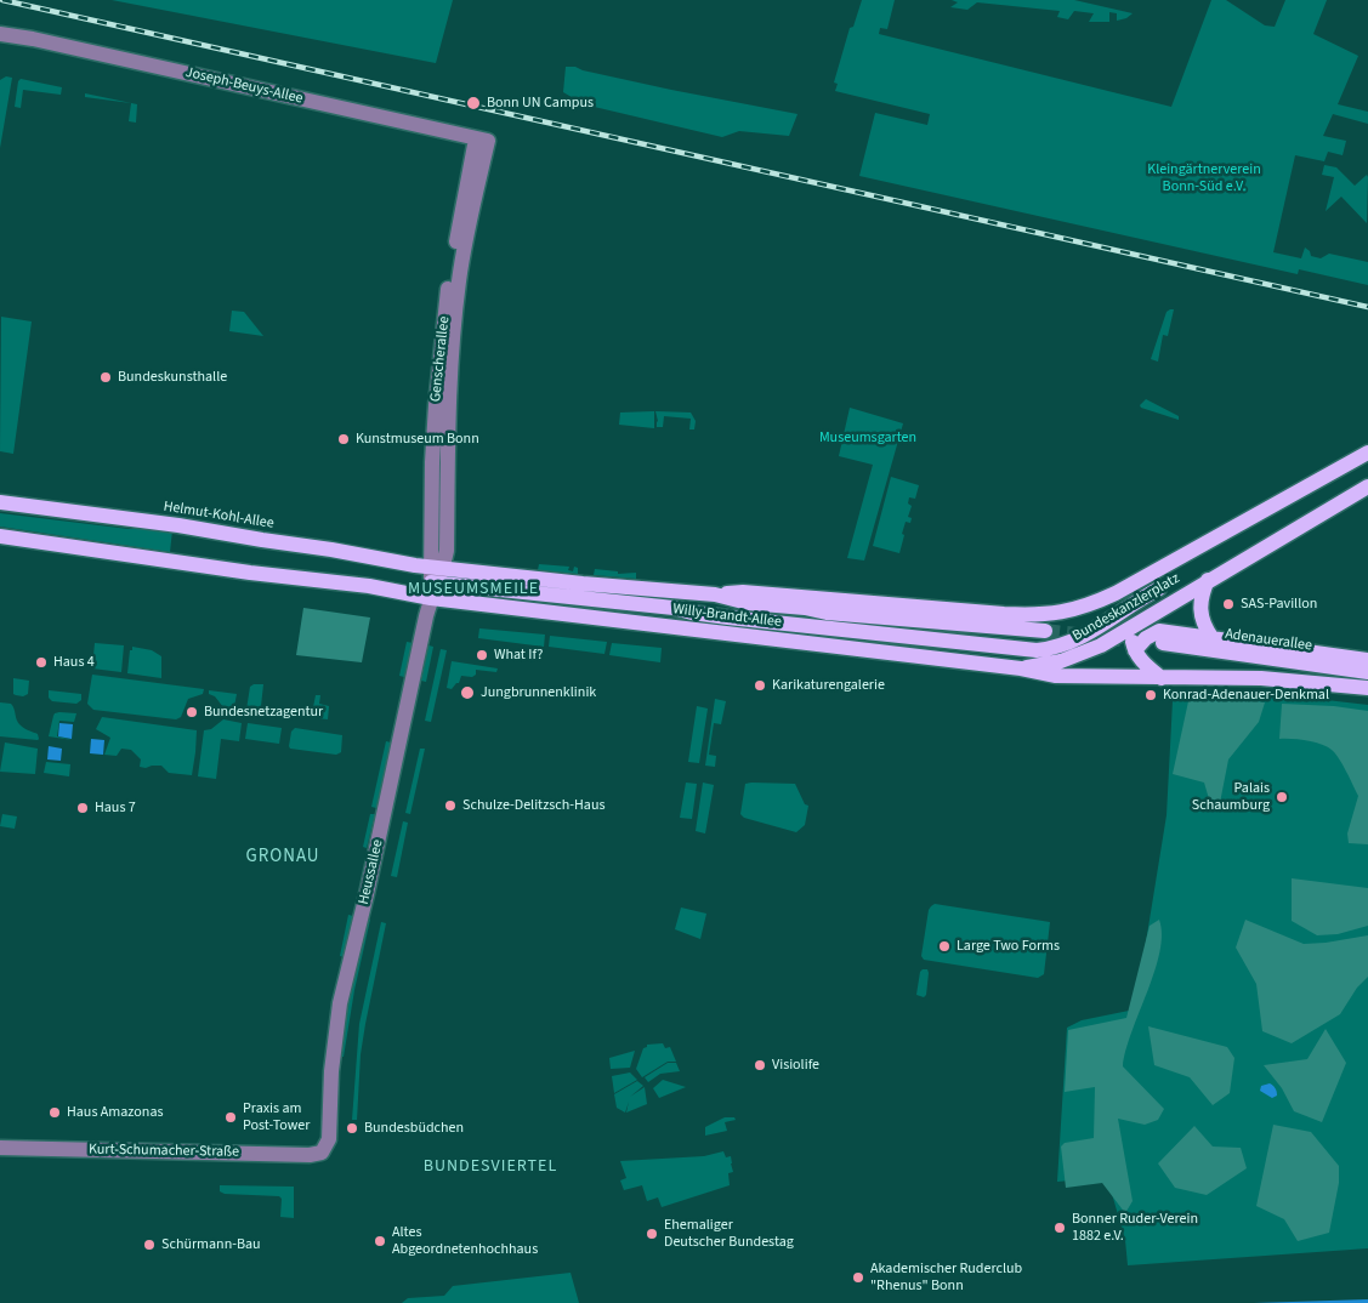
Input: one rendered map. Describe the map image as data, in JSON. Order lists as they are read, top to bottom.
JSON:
{
  "streets": {
    "main road": [
      "Helmut-Kohl-Allee",
      "Bundeskanzlerplatz",
      "Willy-Brandt-Allee",
      "Adenauerallee"
    ],
    "street": [
      "Joseph-Beuys-Allee",
      "Genscherallee",
      "Heussallee",
      "Kurt-Schumacher-Straße"
    ]
  },
  "crossings": [
    ["Joseph-Beuys-Allee", "Genscherallee"],
    ["Genscherallee", "Helmut-Kohl-Allee"],
    ["Genscherallee", "Willy-Brandt-Allee"],
    ["Genscherallee", "Heussallee"],
    ["Helmut-Kohl-Allee", "Willy-Brandt-Allee"],
    ["Helmut-Kohl-Allee", "Heussallee"],
    ["Bundeskanzlerplatz", "Willy-Brandt-Allee"],
    ["Willy-Brandt-Allee", "Heussallee"],
    ["Heussallee", "Kurt-Schumacher-Straße"]
  ],
  "districts": ["MUSEUMSMEILE", "GRONAU", "BUNDESVIERTEL"],
  "parks": ["Kleingärtnerverein Bonn-Süd e.V.", "Museumsgarten"],
  "places": [
    "Bonn UN Campus",
    "Bundeskunsthalle",
    "Kunstmuseum Bonn",
    "SAS-Pavillon",
    "What If?",
    "Haus 4",
    "Karikaturengalerie",
    "Jungbrunnenklinik",
    "Konrad-Adenauer-Denkmal",
    "Bundesnetzagentur",
    "Palais Schaumburg",
    "Schulze-Delitzsch-Haus",
    "Haus 7",
    "Large Two Forms",
    "Visiolife",
    "Haus Amazonas",
    "Praxis am Post-Tower",
    "Bundesbüdchen",
    "Bonner Ruder-Verein 1882 e.V.",
    "Ehemaliger Deutscher Bundestag",
    "Altes Abgeordnetenhochhaus",
    "Schürmann-Bau",
    "Akademischer Ruderclub \"Rhenus\" Bonn"
  ]
}
